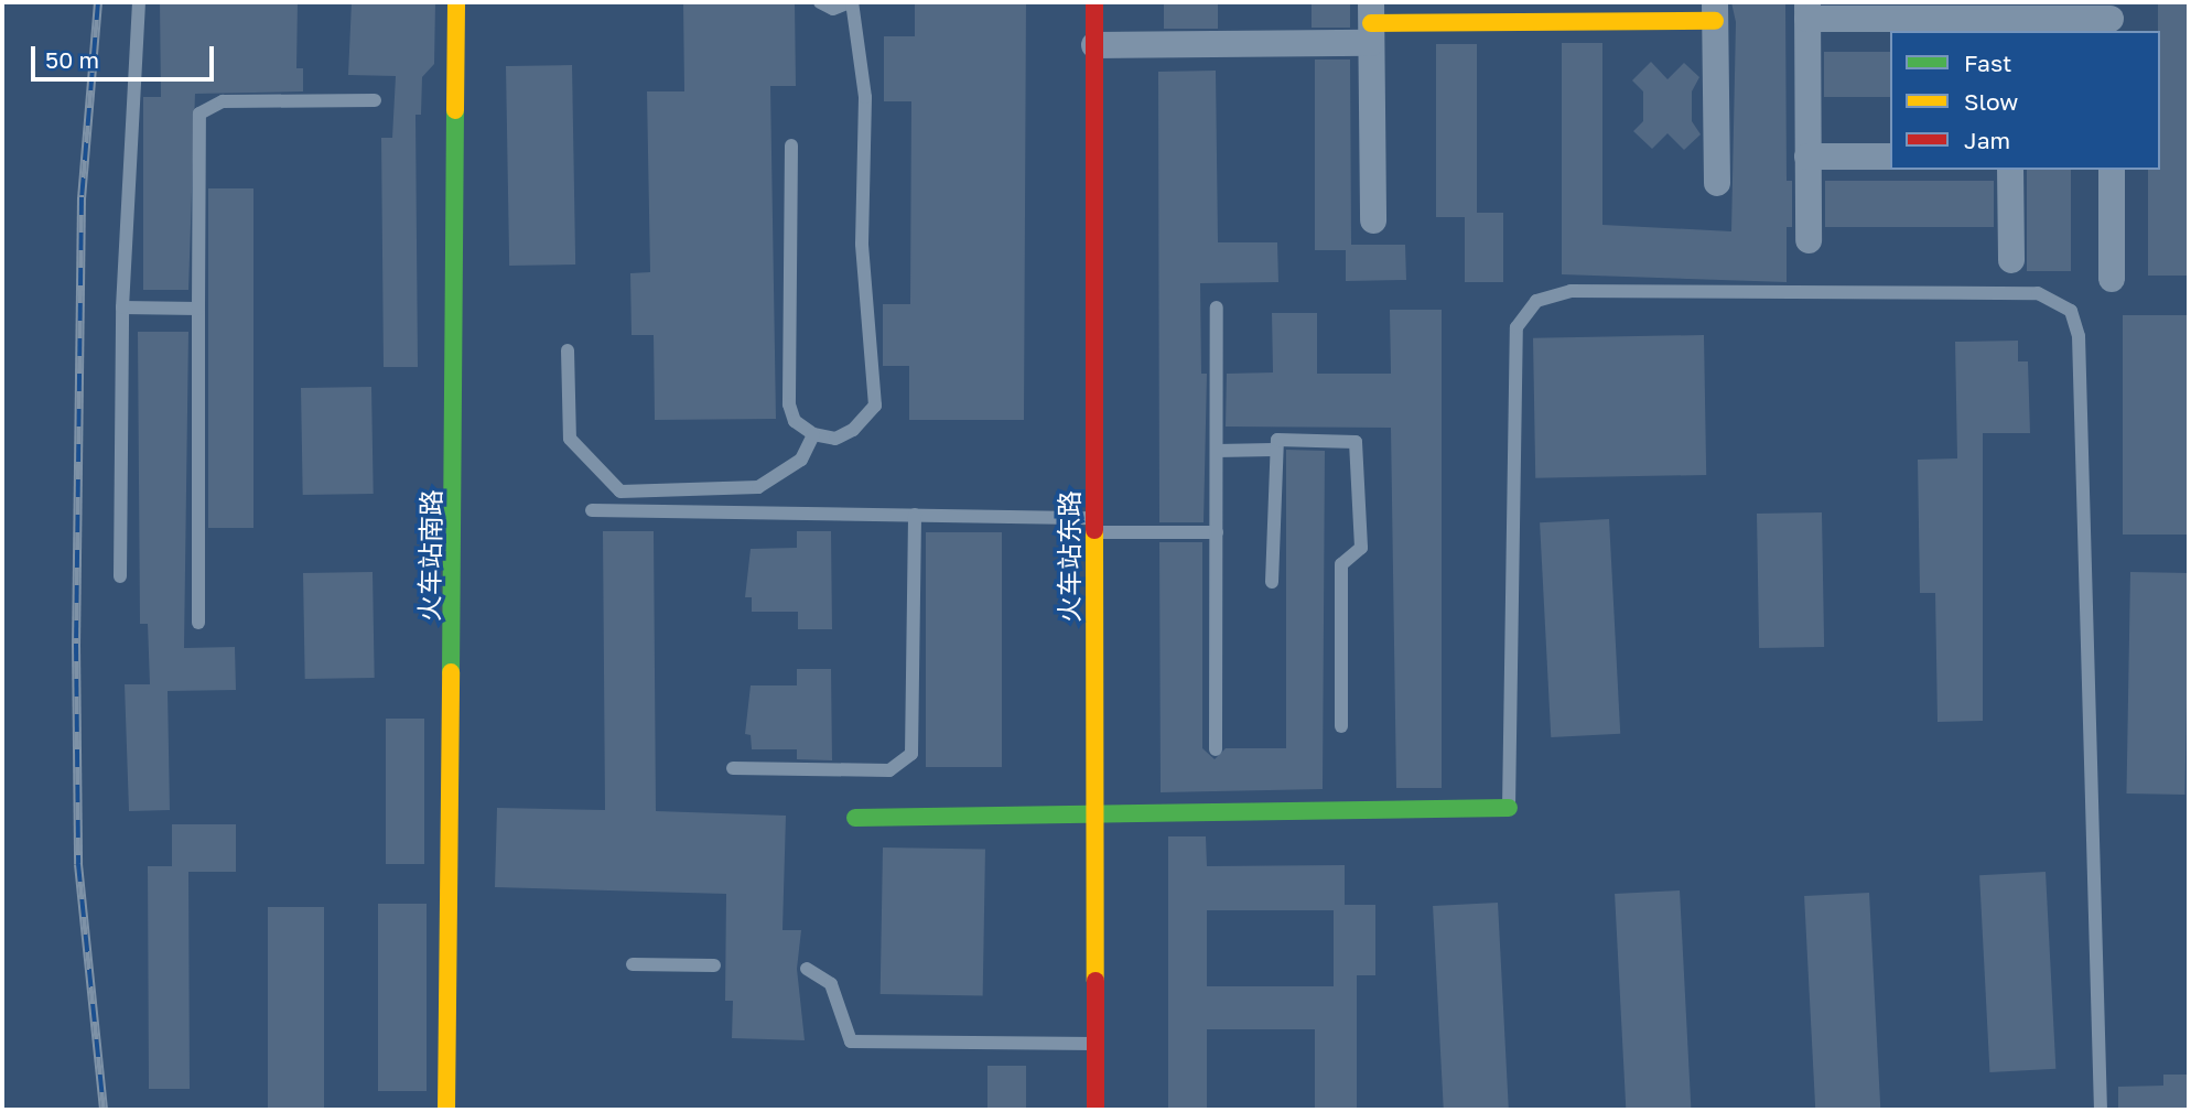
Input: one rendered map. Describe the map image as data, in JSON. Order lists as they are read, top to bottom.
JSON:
{
  "streets": {
    "street": ["火车站南路", "火车站东路"]
  },
  "legend": ["Fast", "Slow", "Jam"],
  "scale_bar": "50 m"
}
